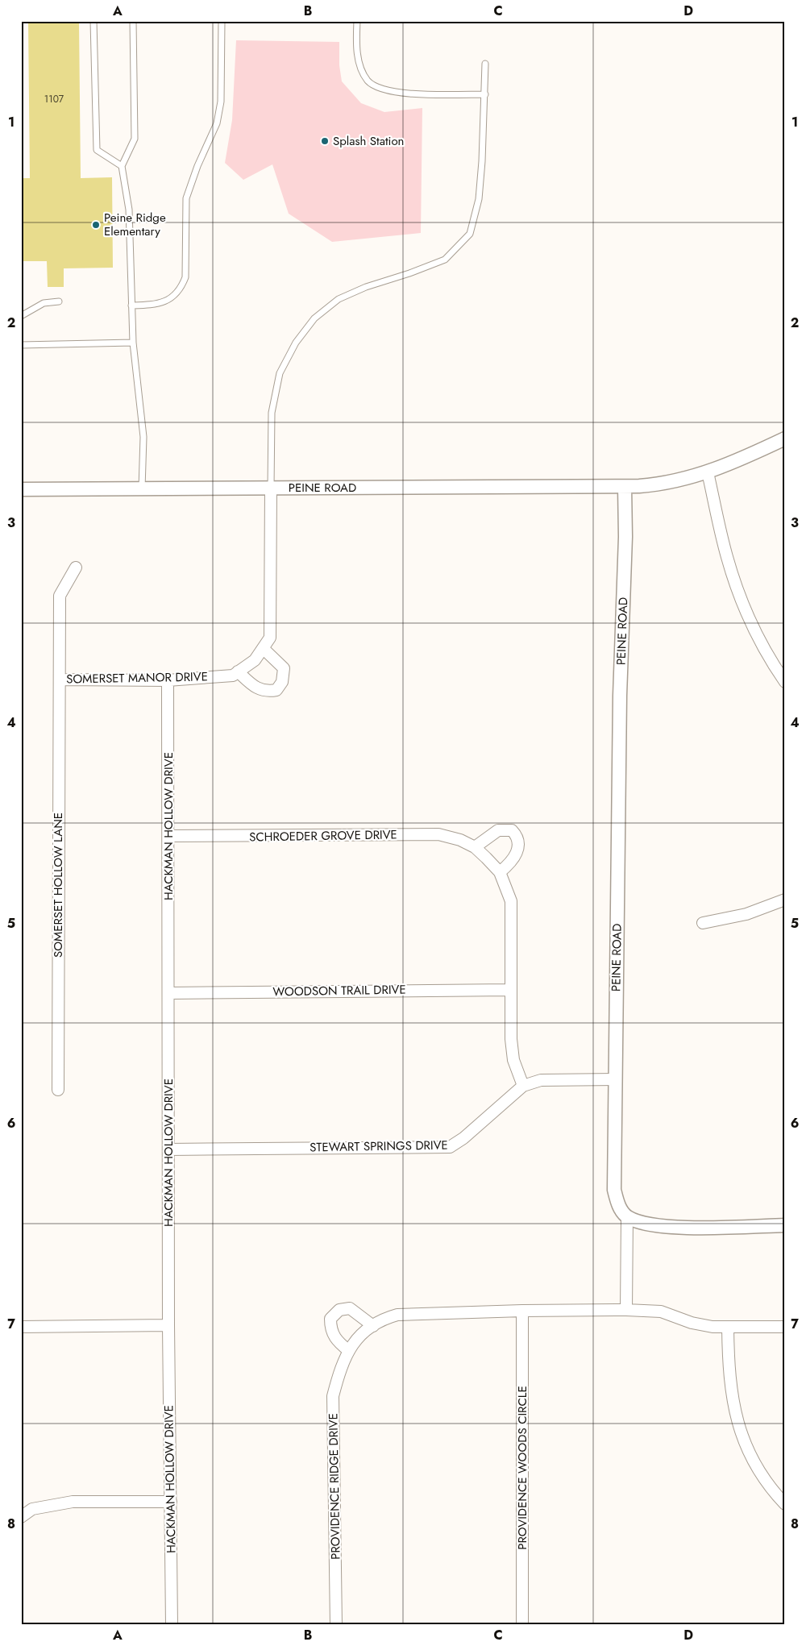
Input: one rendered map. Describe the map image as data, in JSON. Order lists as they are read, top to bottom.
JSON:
{
  "streets": {
    "street": [
      "PEINE ROAD",
      "SOMERSET MANOR DRIVE",
      "HACKMAN HOLLOW DRIVE",
      "SCHROEDER GROVE DRIVE",
      "SOMERSET HOLLOW LANE",
      "WOODSON TRAIL DRIVE",
      "STEWART SPRINGS DRIVE",
      "PROVIDENCE WOODS CIRCLE",
      "PROVIDENCE RIDGE DRIVE"
    ]
  },
  "crossings": [
    ["PEINE ROAD", "SOMERSET MANOR DRIVE"],
    ["PEINE ROAD", "STEWART SPRINGS DRIVE"],
    ["SOMERSET MANOR DRIVE", "HACKMAN HOLLOW DRIVE"],
    ["SOMERSET MANOR DRIVE", "SOMERSET HOLLOW LANE"],
    ["HACKMAN HOLLOW DRIVE", "SCHROEDER GROVE DRIVE"],
    ["HACKMAN HOLLOW DRIVE", "WOODSON TRAIL DRIVE"],
    ["HACKMAN HOLLOW DRIVE", "STEWART SPRINGS DRIVE"],
    ["SCHROEDER GROVE DRIVE", "WOODSON TRAIL DRIVE"],
    ["SCHROEDER GROVE DRIVE", "STEWART SPRINGS DRIVE"],
    ["PROVIDENCE WOODS CIRCLE", "PROVIDENCE RIDGE DRIVE"]
  ],
  "places": ["Splash Station", "Peine Ridge Elementary"],
  "house_numbers": ["1107"],
  "grid": {
    "columns": [
      "A",
      "B",
      "C",
      "D"
    ],
    "rows": [
      "1",
      "2",
      "3",
      "4",
      "5",
      "6",
      "7",
      "8"
    ]
  }
}
